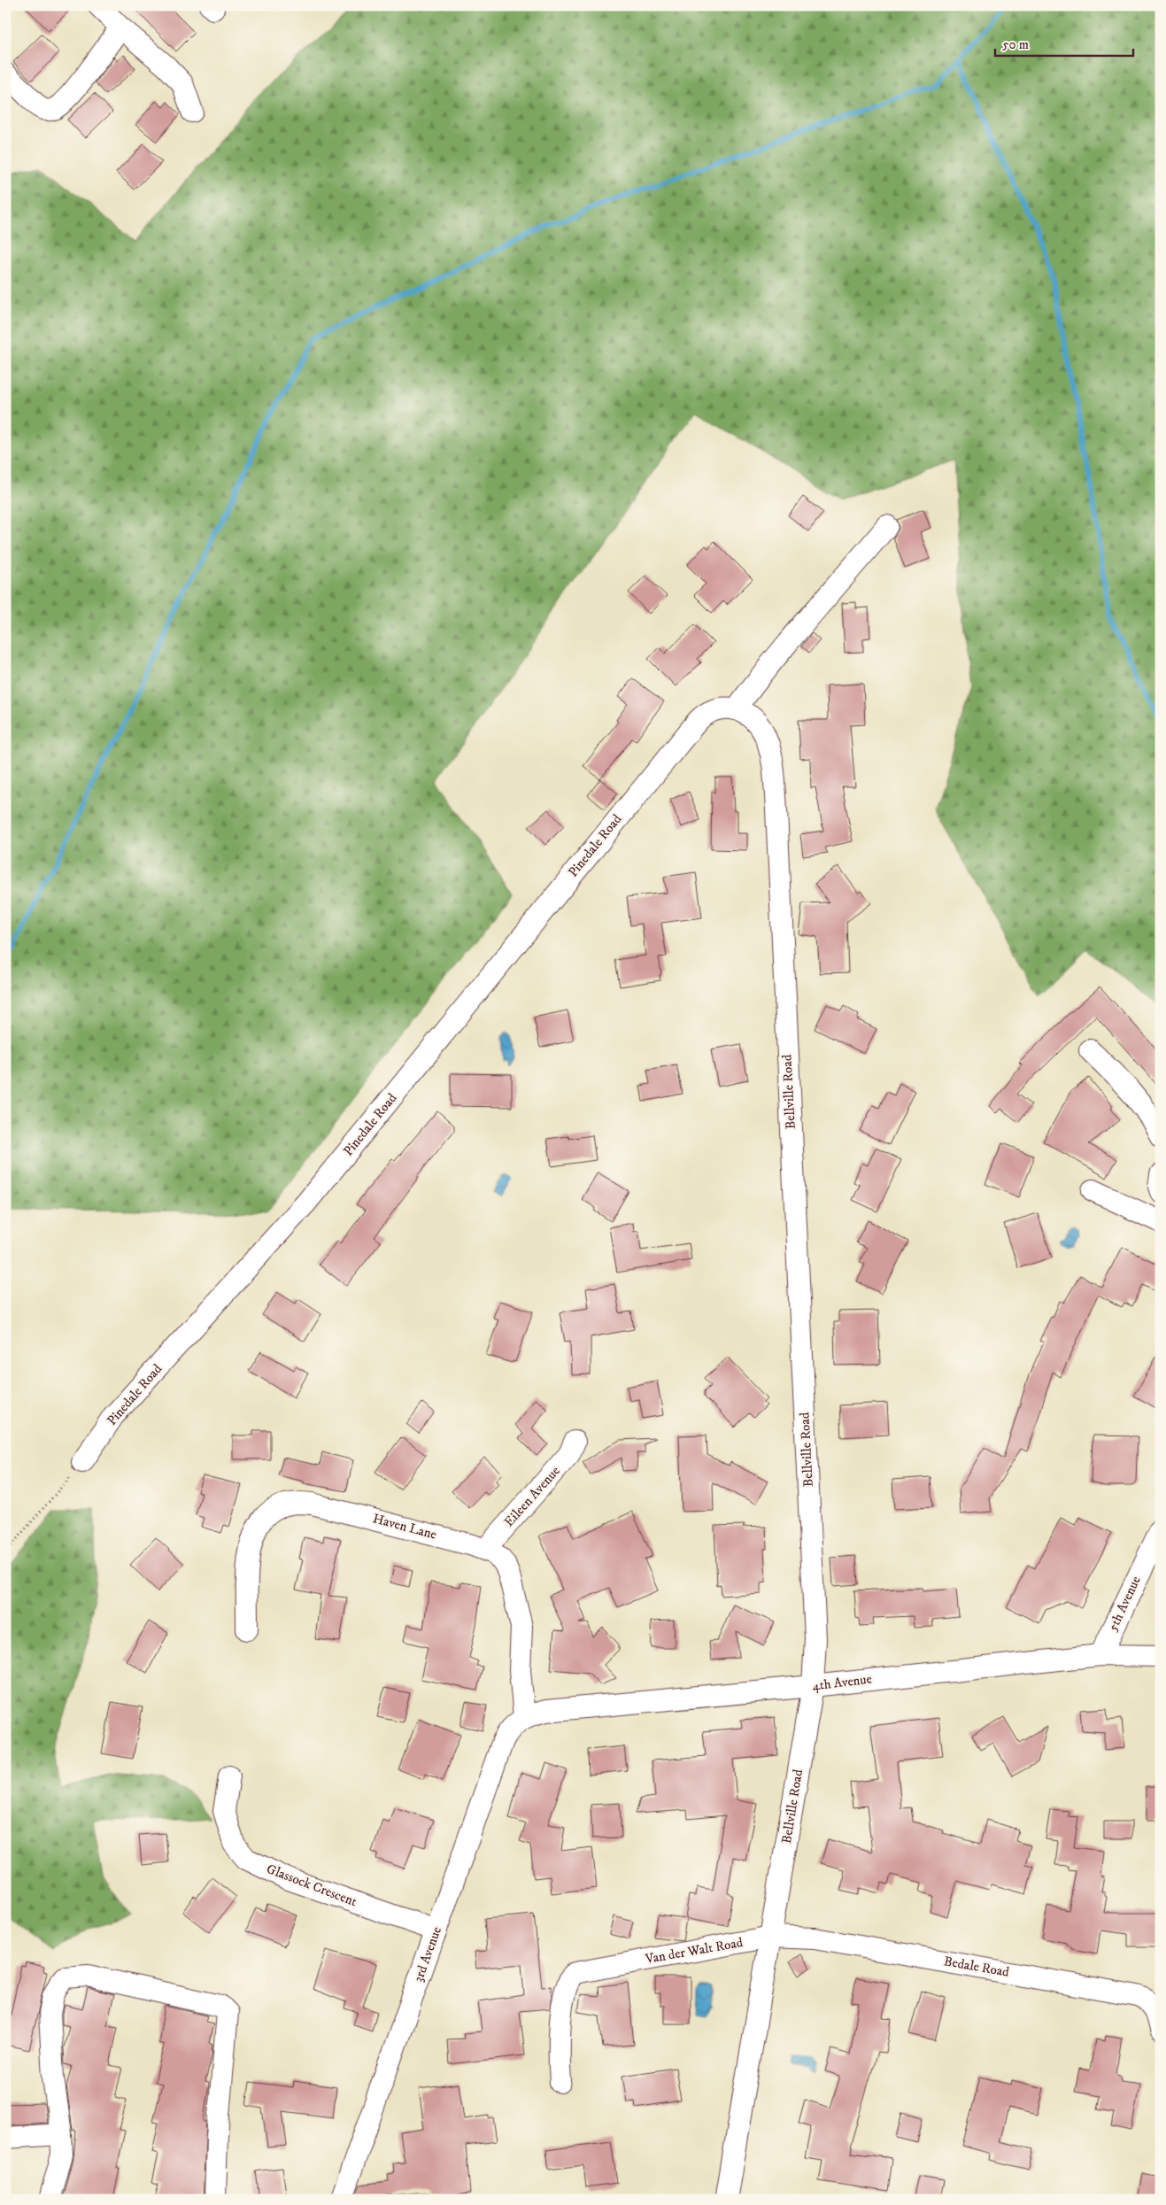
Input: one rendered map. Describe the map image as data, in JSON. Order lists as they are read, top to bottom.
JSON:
{
  "streets": {
    "street": [
      "Pinedale Road",
      "Bellville Road",
      "Eileen Avenue",
      "Haven Lane",
      "5th Avenue",
      "4th Avenue",
      "Glassock Crescent",
      "Van der Walt Road",
      "3rd Avenue",
      "Bedale Road"
    ]
  },
  "crossings": [
    ["Pinedale Road", "Bellville Road"],
    ["Bellville Road", "4th Avenue"],
    ["Bellville Road", "Van der Walt Road"],
    ["Bellville Road", "Bedale Road"],
    ["Eileen Avenue", "Haven Lane"],
    ["Haven Lane", "4th Avenue"],
    ["Haven Lane", "3rd Avenue"],
    ["5th Avenue", "4th Avenue"],
    ["4th Avenue", "3rd Avenue"],
    ["Glassock Crescent", "3rd Avenue"],
    ["Van der Walt Road", "Bedale Road"]
  ],
  "scale_bar": "50 m"
}
